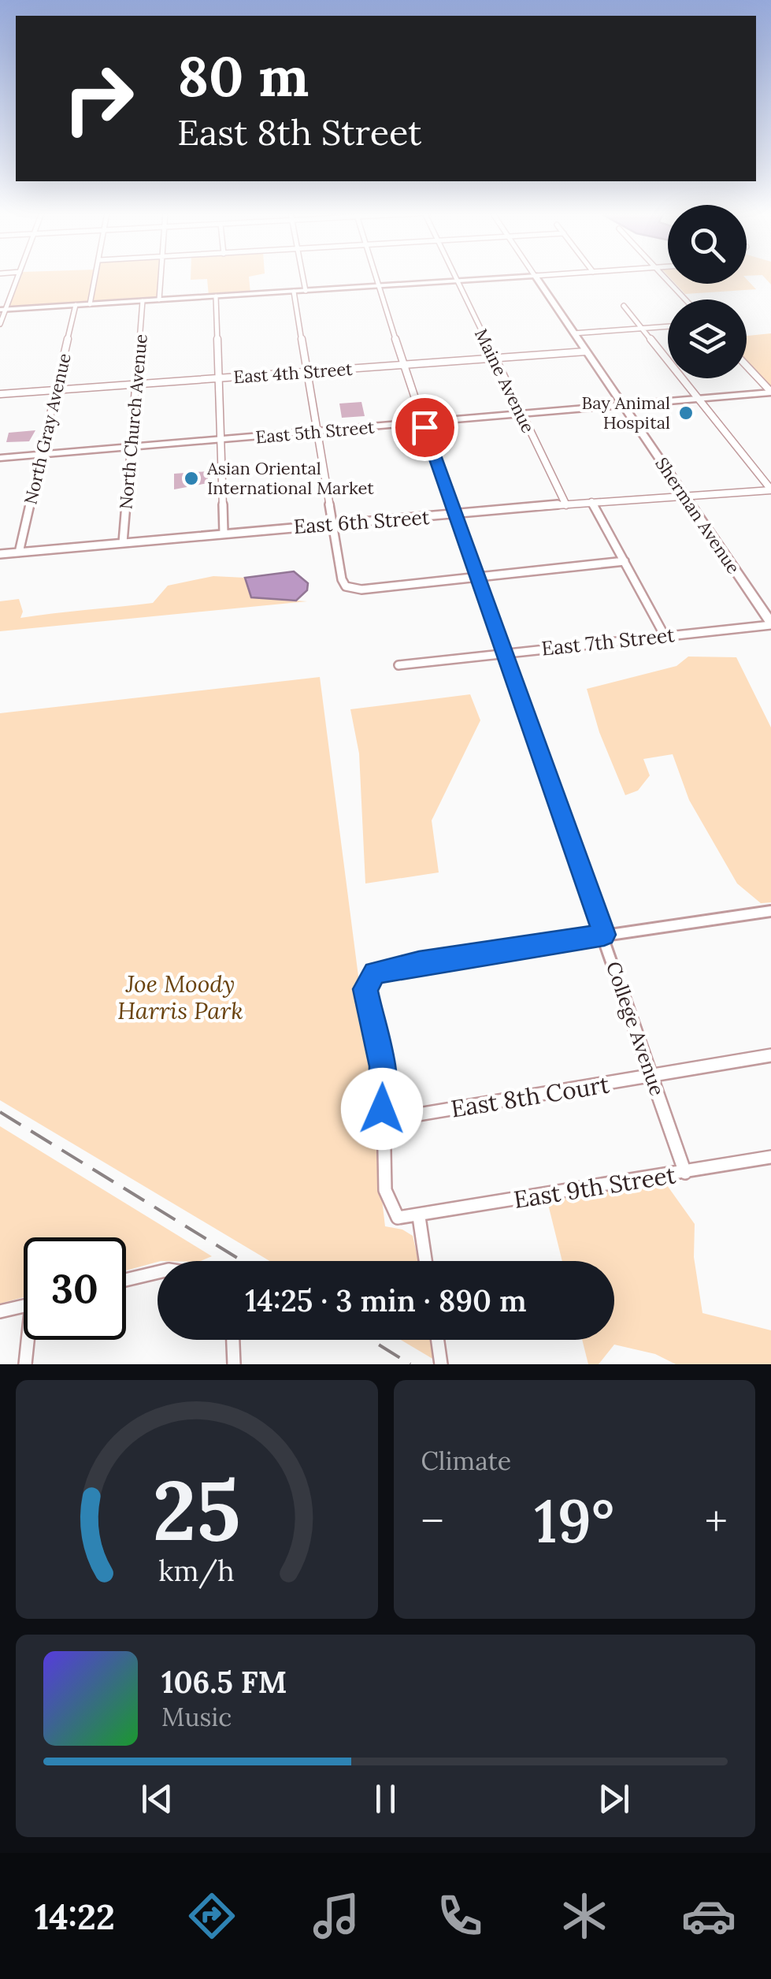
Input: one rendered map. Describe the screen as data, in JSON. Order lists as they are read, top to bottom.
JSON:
{
  "streets": {
    "main road": ["East 5th Street"],
    "street": [
      "East 4th Street",
      "Maine Avenue",
      "North Church Avenue",
      "North Gray Avenue",
      "Sherman Avenue",
      "East 6th Street",
      "East 7th Street",
      "College Avenue",
      "East 8th Court",
      "East 9th Street"
    ]
  },
  "crossings": [
    ["East 4th Street", "Maine Avenue"],
    ["East 4th Street", "North Church Avenue"],
    ["East 4th Street", "North Gray Avenue"],
    ["East 4th Street", "Sherman Avenue"],
    ["East 4th Street", "College Avenue"],
    ["Maine Avenue", "East 5th Street"],
    ["Maine Avenue", "East 6th Street"],
    ["North Church Avenue", "East 5th Street"],
    ["North Church Avenue", "East 6th Street"],
    ["North Gray Avenue", "East 5th Street"],
    ["North Gray Avenue", "East 6th Street"],
    ["East 5th Street", "Sherman Avenue"],
    ["East 5th Street", "College Avenue"],
    ["Sherman Avenue", "East 6th Street"],
    ["Sherman Avenue", "East 7th Street"],
    ["East 6th Street", "College Avenue"],
    ["East 7th Street", "College Avenue"],
    ["College Avenue", "East 8th Court"],
    ["College Avenue", "East 9th Street"]
  ],
  "parks": ["Joe Moody Harris Park"],
  "places": ["Bay Animal Hospital", "Asian Oriental International Market"],
  "page": {
    "turn": ["80 m", "East 8th Street"],
    "limit": "30",
    "trip": "14:25 · 3 min · 890 m",
    "tile": "Climate",
    "heat": ["−", "19°", "+"],
    "song": ["106.5 FM", "Music"],
    "tabs": "14:22",
    "gauge": ["25", "km/h"]
  }
}
